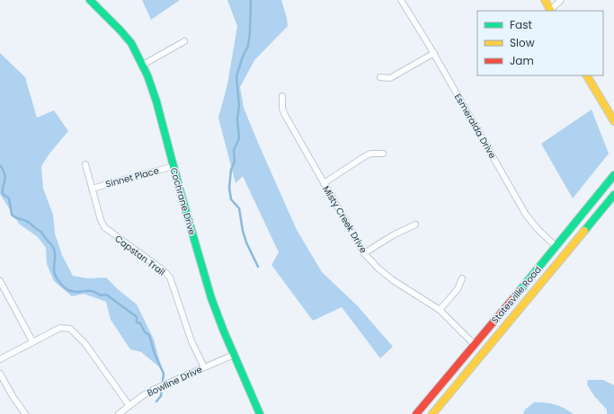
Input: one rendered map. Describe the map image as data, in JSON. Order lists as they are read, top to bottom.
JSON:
{
  "streets": {
    "main road": ["Cochrane Drive", "Statesville Road"],
    "street": [
      "Esmeralda Drive",
      "Sinnet Place",
      "Misty Creek Drive",
      "Capstan Trail",
      "Bowline Drive"
    ]
  },
  "crossings": [
    ["Esmeralda Drive", "Statesville Road"],
    ["Sinnet Place", "Cochrane Drive"],
    ["Sinnet Place", "Capstan Trail"],
    ["Cochrane Drive", "Bowline Drive"],
    ["Misty Creek Drive", "Statesville Road"],
    ["Capstan Trail", "Bowline Drive"]
  ],
  "legend": ["Fast", "Slow", "Jam"]
}
